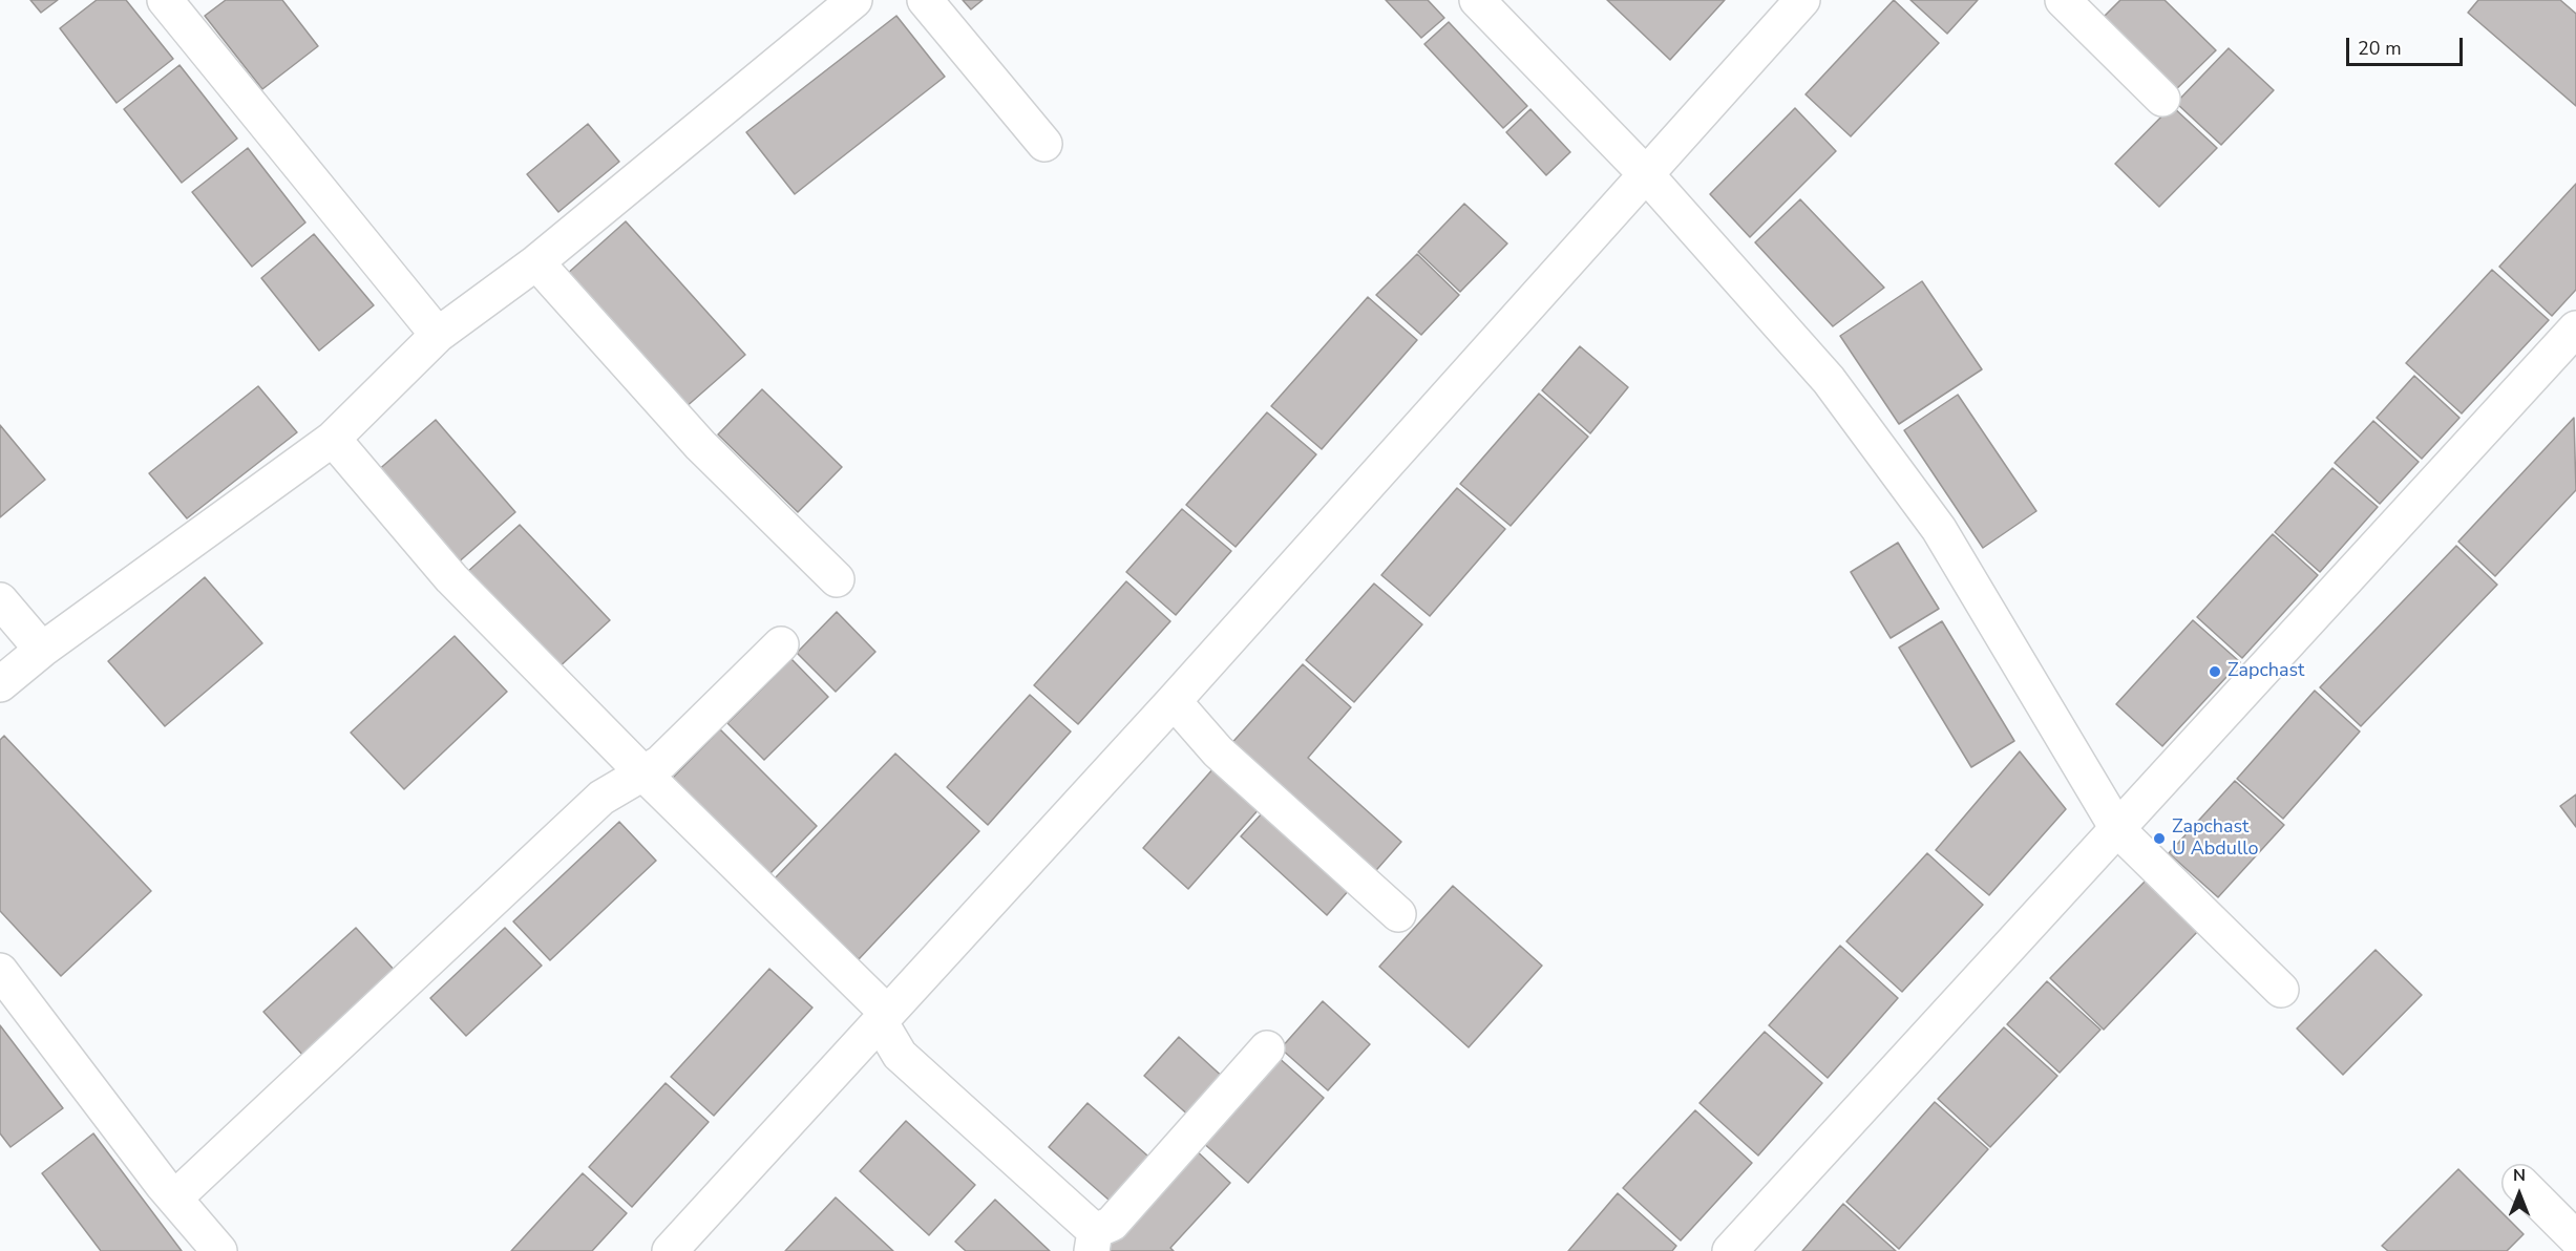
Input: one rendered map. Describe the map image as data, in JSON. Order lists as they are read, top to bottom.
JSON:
{
  "places": ["Zapchast", "Zapchast U Abdullo"],
  "scale_bar": "20 m",
  "north": "top"
}
